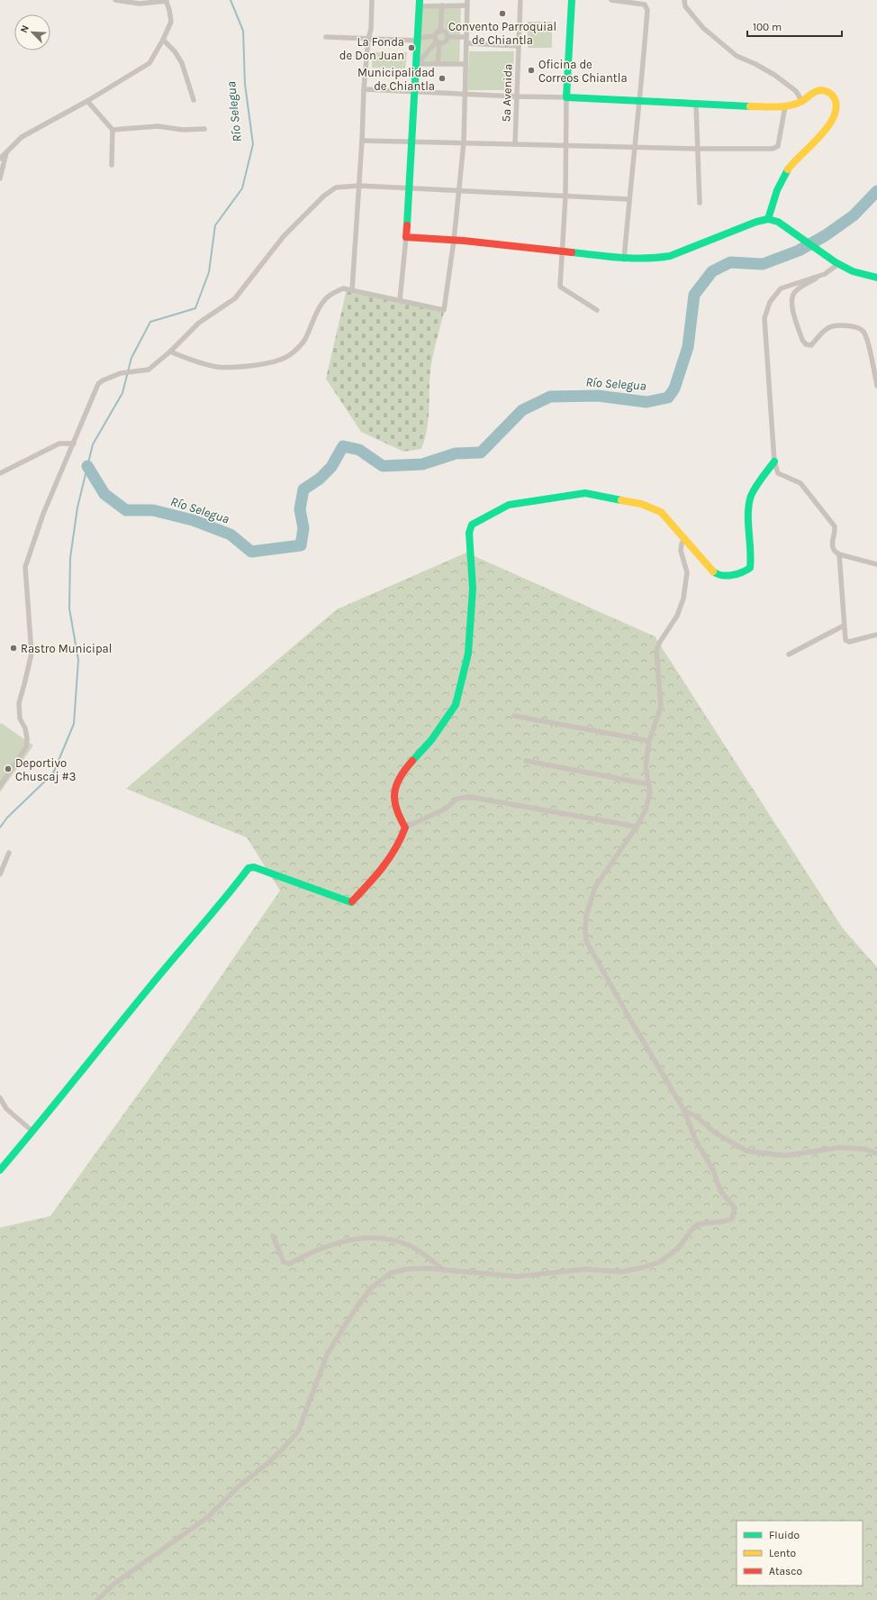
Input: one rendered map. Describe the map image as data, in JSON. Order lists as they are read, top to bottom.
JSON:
{
  "streets": {
    "street": ["5a Avenida"]
  },
  "water": ["Río Selegua"],
  "places": [
    "Convento Parroquial de Chiantla",
    "La Fonda de Don Juan",
    "Oficina de Correos Chiantla",
    "Municipalidad de Chiantla",
    "Rastro Municipal",
    "Deportivo Chuscaj #3"
  ],
  "legend": ["Fluido", "Lento", "Atasco"],
  "scale_bar": "100 m",
  "north": "top left"
}
